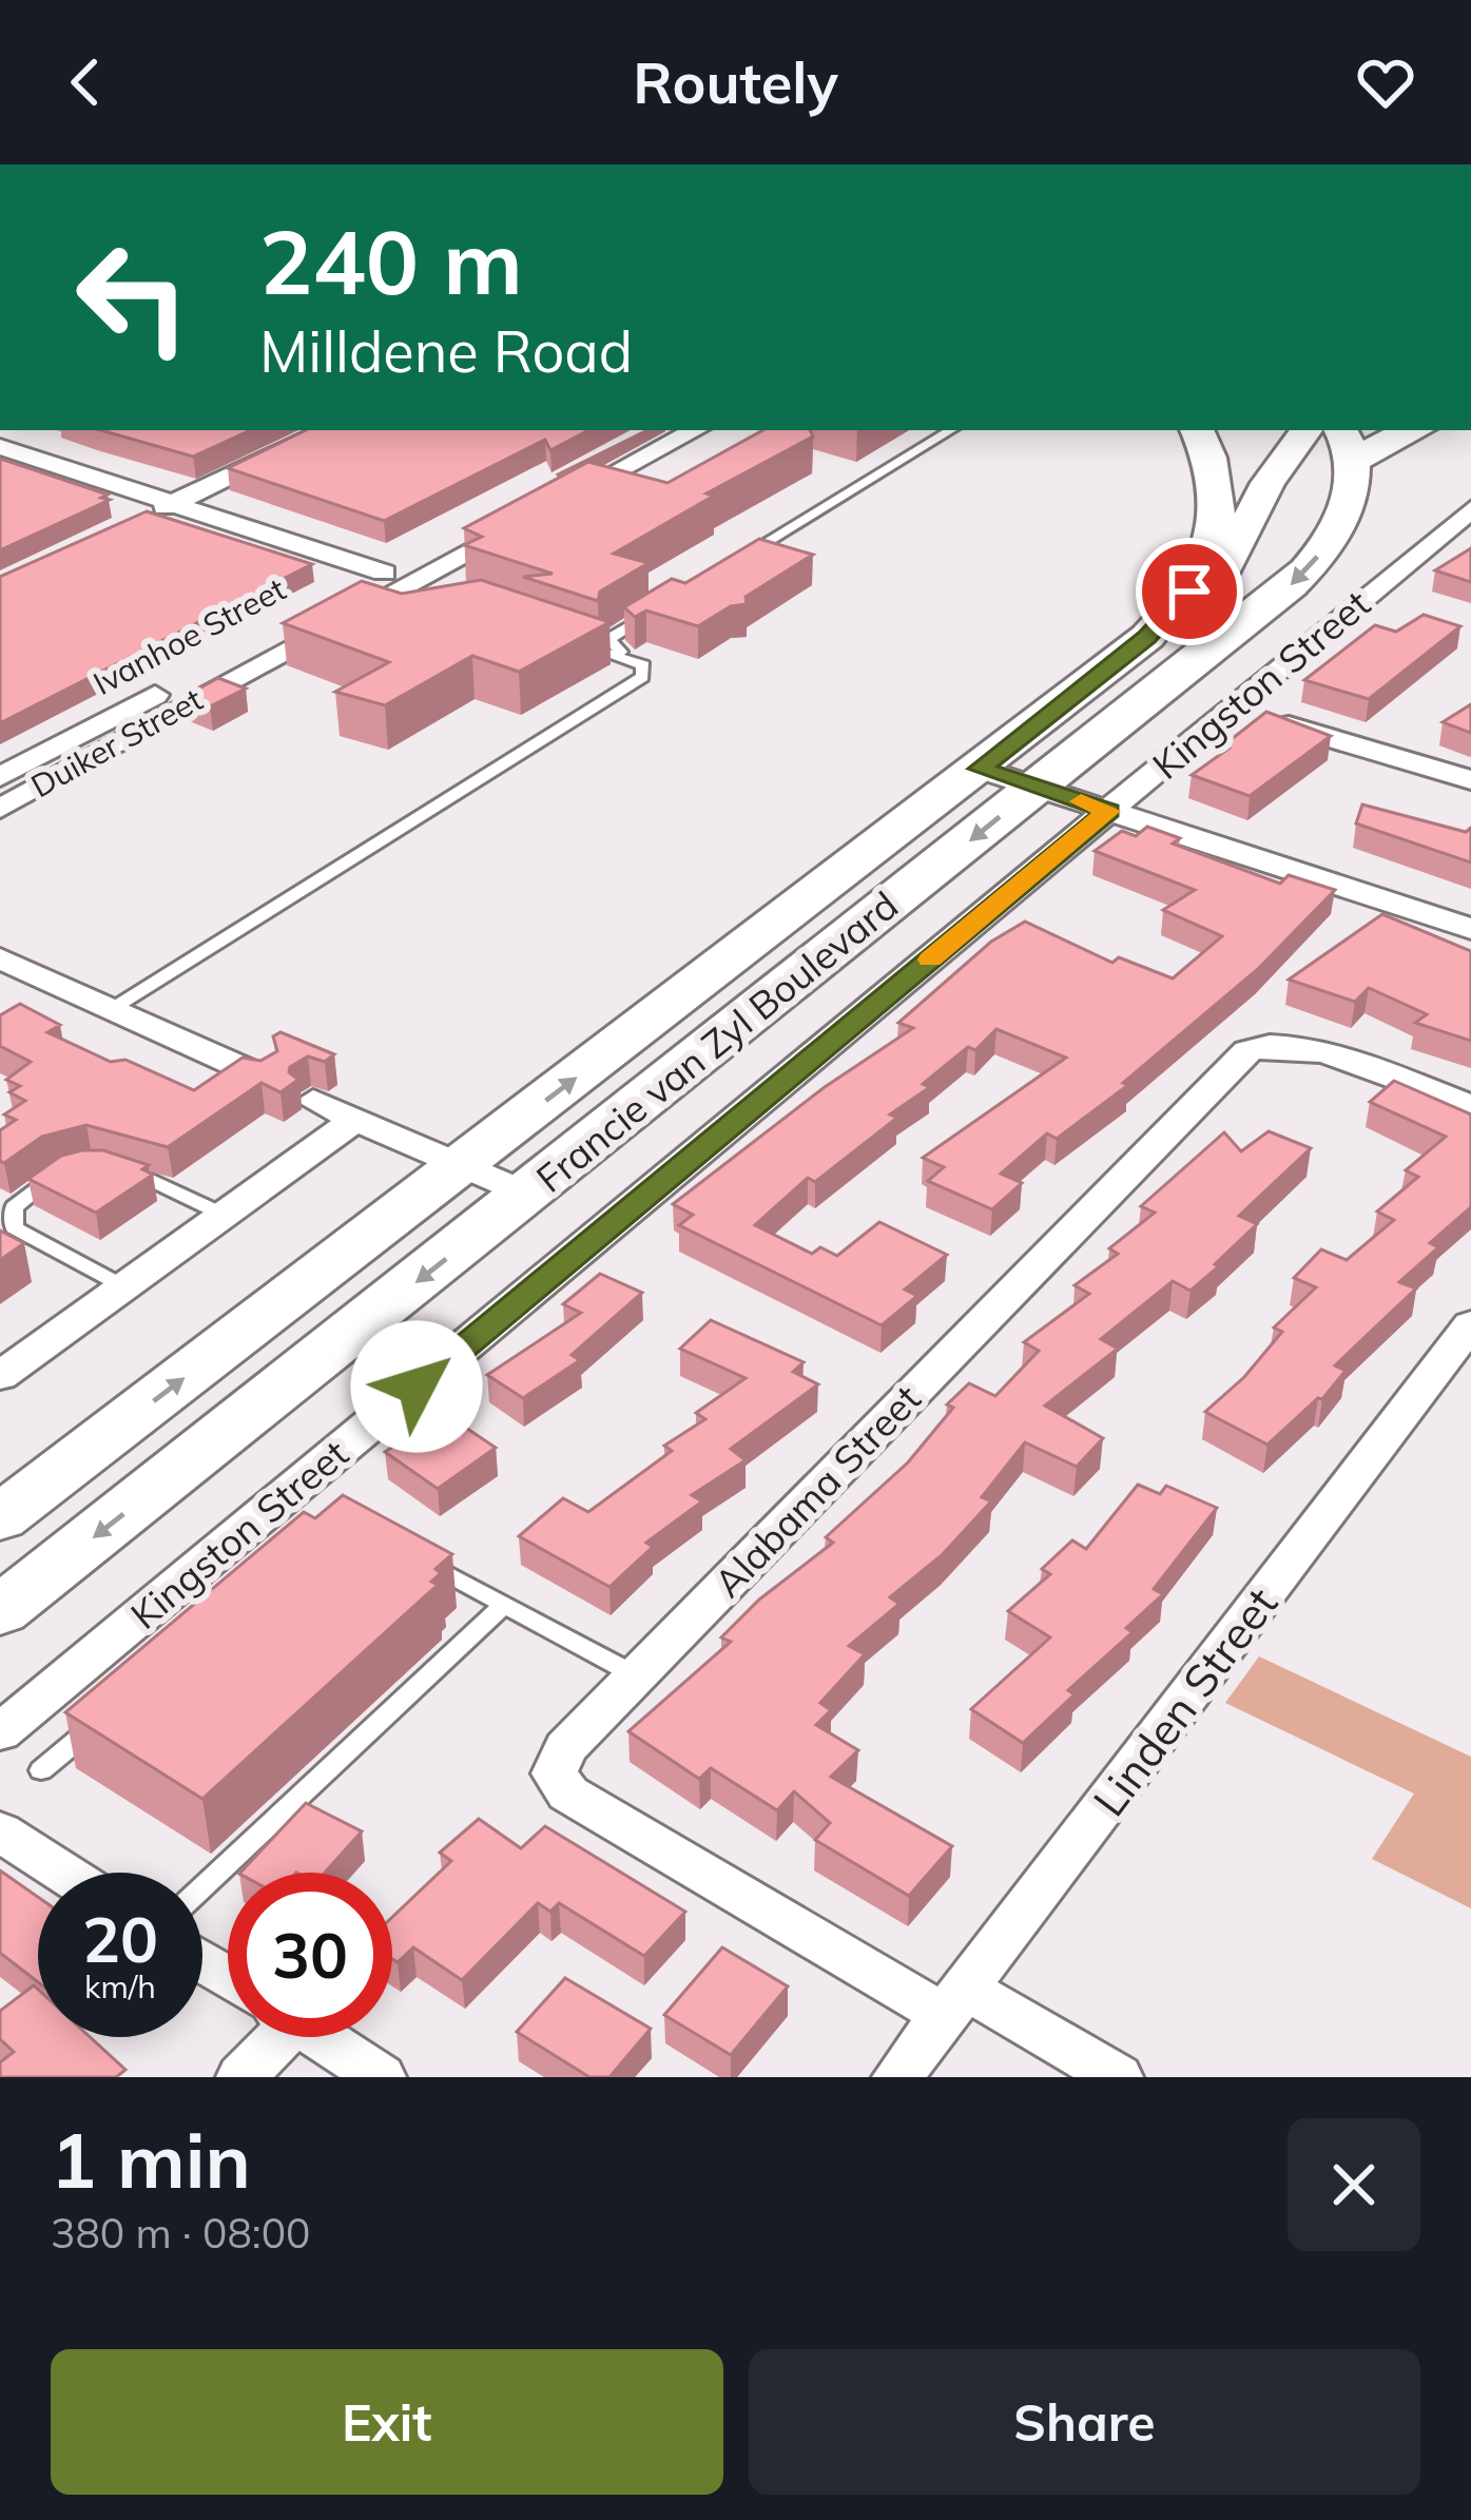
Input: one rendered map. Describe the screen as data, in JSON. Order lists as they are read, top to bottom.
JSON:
{
  "streets": {
    "main road": ["Francie van Zyl Boulevard"],
    "street": [
      "Ivanhoe Street",
      "Kingston Street",
      "Duiker Street",
      "Alabama Street",
      "Linden Street"
    ]
  },
  "crossings": [
    ["Ivanhoe Street", "Duiker Street"],
    ["Alabama Street", "Linden Street"]
  ],
  "page": {
    "header": "Routely",
    "turn": ["240 m", "Milldene Road"],
    "speed": "20 km/h",
    "limit": "30",
    "heading": ["1 min", "380 m · 08:00"],
    "buttons": ["Exit", "Share"]
  }
}
